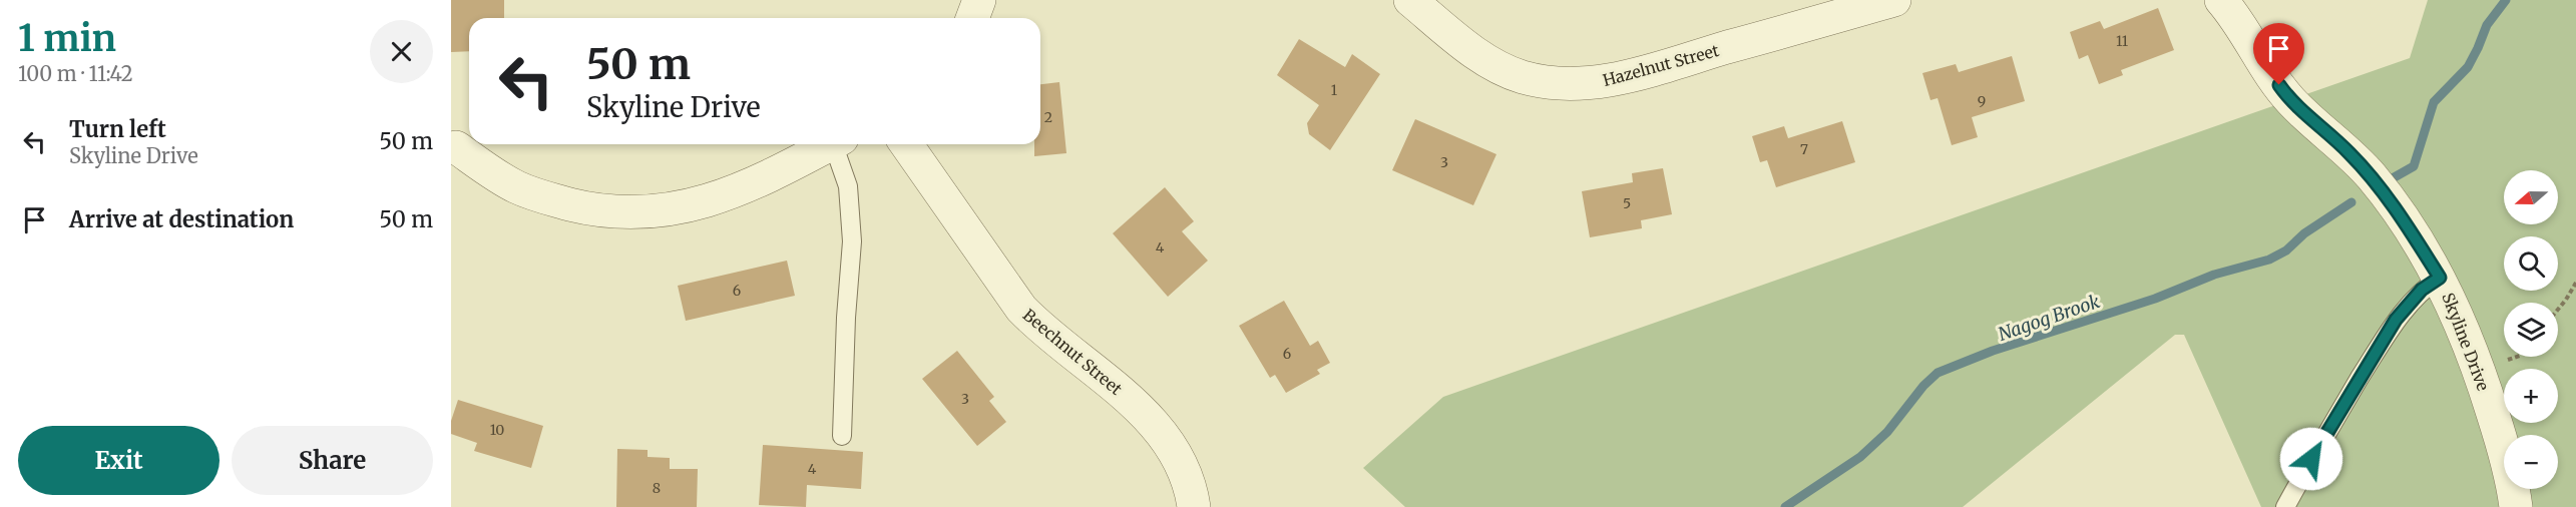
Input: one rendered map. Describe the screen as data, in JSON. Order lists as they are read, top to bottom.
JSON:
{
  "streets": {
    "street": ["Hazelnut Street", "Skyline Drive", "Beechnut Street"]
  },
  "water": ["Nagog Brook"],
  "house_numbers": [
    "11",
    "1",
    "9",
    "2",
    "7",
    "3",
    "5",
    "4",
    "6",
    "6",
    "3",
    "10",
    "4",
    "8"
  ],
  "north": "left",
  "page": {
    "heading": ["1 min", "100 m · 11:42"],
    "turn": ["50 m", "Skyline Drive"],
    "list": [
      {
        "name": "Turn left",
        "note": "Skyline Drive",
        "value": "50 m"
      },
      {
        "name": "Arrive at destination",
        "value": "50 m"
      }
    ],
    "map_buttons": ["+", "−"],
    "buttons": ["Exit", "Share"]
  }
}
